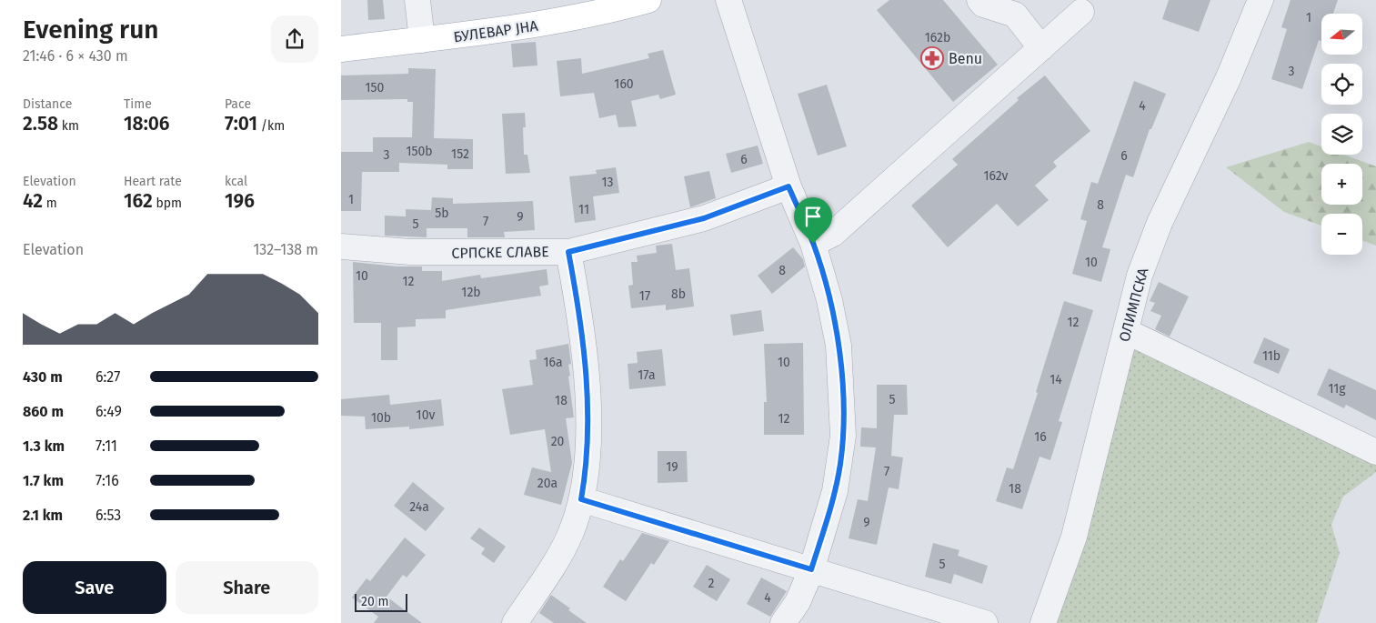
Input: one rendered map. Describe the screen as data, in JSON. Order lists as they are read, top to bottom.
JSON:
{
  "streets": {
    "main road": ["БУЛЕВАР ЈНА"],
    "street": ["СРПСКЕ СЛАВЕ", "ОЛИМПСКА"]
  },
  "places": {
    "pharmacy": ["Benu"]
  },
  "house_numbers": [
    "1",
    "162b",
    "3",
    "160",
    "150",
    "4",
    "150b",
    "152",
    "3",
    "6",
    "6",
    "162v",
    "13",
    "1",
    "8",
    "11",
    "5b",
    "9",
    "7",
    "5",
    "10",
    "8",
    "10",
    "12",
    "12b",
    "8b",
    "17",
    "12",
    "11b",
    "16a",
    "10",
    "17a",
    "14",
    "11g",
    "5",
    "18",
    "10v",
    "10b",
    "12",
    "16",
    "20",
    "19",
    "7",
    "20a",
    "18",
    "24a",
    "9",
    "5",
    "2",
    "4"
  ],
  "scale_bar": "20 m",
  "north": "left",
  "page": {
    "heading": ["Evening run", "21:46 · 6 × 430 m"],
    "map_buttons": ["+", "−"],
    "stats": [
      ["Distance", "2.58 km"],
      ["Time", "18:06"],
      ["Pace", "7:01 /km"],
      ["Elevation", "42 m"],
      ["Heart rate", "162 bpm"],
      ["kcal", "196"]
    ],
    "chart": ["Elevation", "132–138 m"],
    "list": [
      {
        "name": "430 m",
        "note": "6:27"
      },
      {
        "name": "860 m",
        "note": "6:49"
      },
      {
        "name": "1.3 km",
        "note": "7:11"
      },
      {
        "name": "1.7 km",
        "note": "7:16"
      },
      {
        "name": "2.1 km",
        "note": "6:53"
      }
    ],
    "buttons": ["Save", "Share"],
    "scale": "20 m"
  }
}
